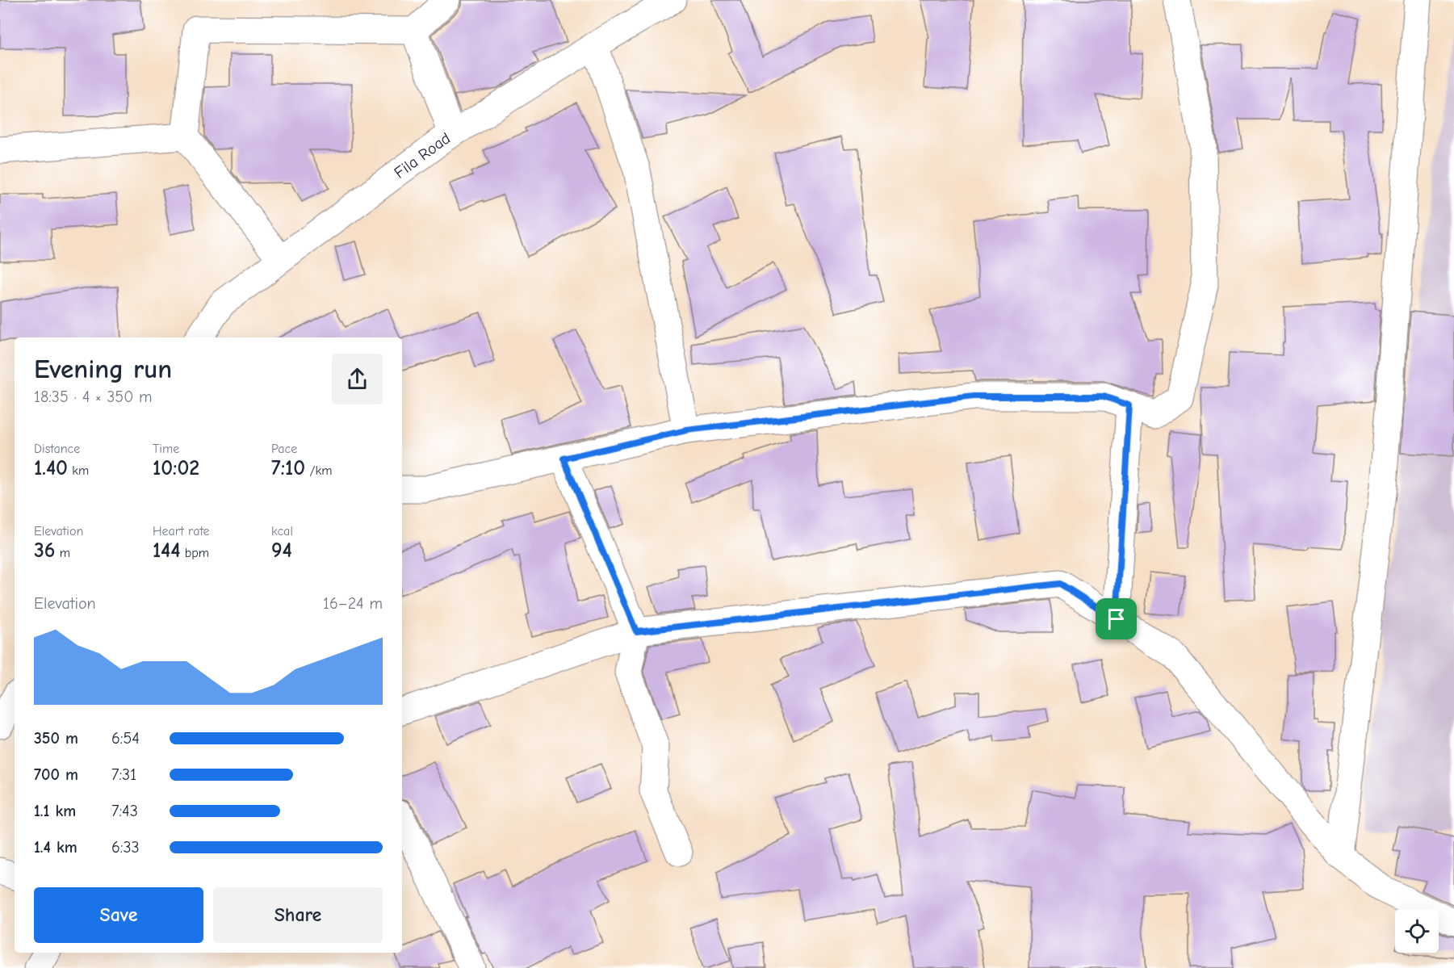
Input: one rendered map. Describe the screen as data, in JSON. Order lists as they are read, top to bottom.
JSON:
{
  "streets": {
    "street": ["Fila Road"]
  },
  "page": {
    "heading": ["Evening run", "18:35 · 4 × 350 m"],
    "stats": [
      ["Distance", "1.40 km"],
      ["Time", "10:02"],
      ["Pace", "7:10 /km"],
      ["Elevation", "36 m"],
      ["Heart rate", "144 bpm"],
      ["kcal", "94"]
    ],
    "chart": ["Elevation", "16–24 m"],
    "list": [
      {
        "name": "350 m",
        "note": "6:54"
      },
      {
        "name": "700 m",
        "note": "7:31"
      },
      {
        "name": "1.1 km",
        "note": "7:43"
      },
      {
        "name": "1.4 km",
        "note": "6:33"
      }
    ],
    "buttons": ["Save", "Share"]
  }
}
